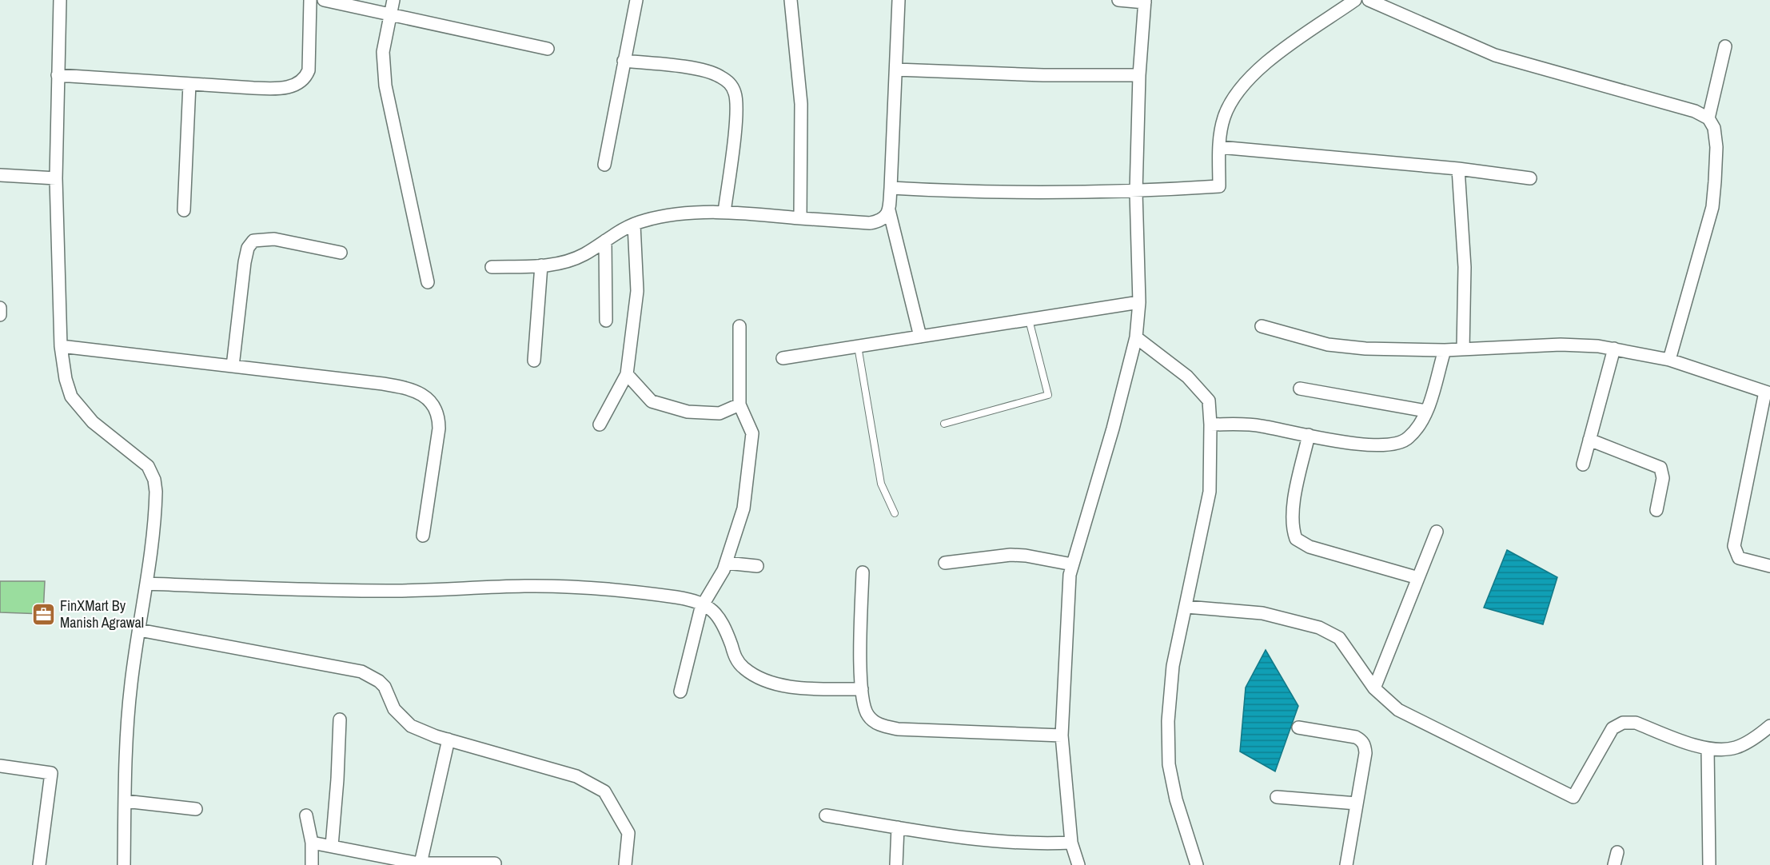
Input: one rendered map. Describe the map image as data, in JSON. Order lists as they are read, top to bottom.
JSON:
{
  "places": {
    "office": ["FinXMart By Manish Agrawal"]
  }
}
